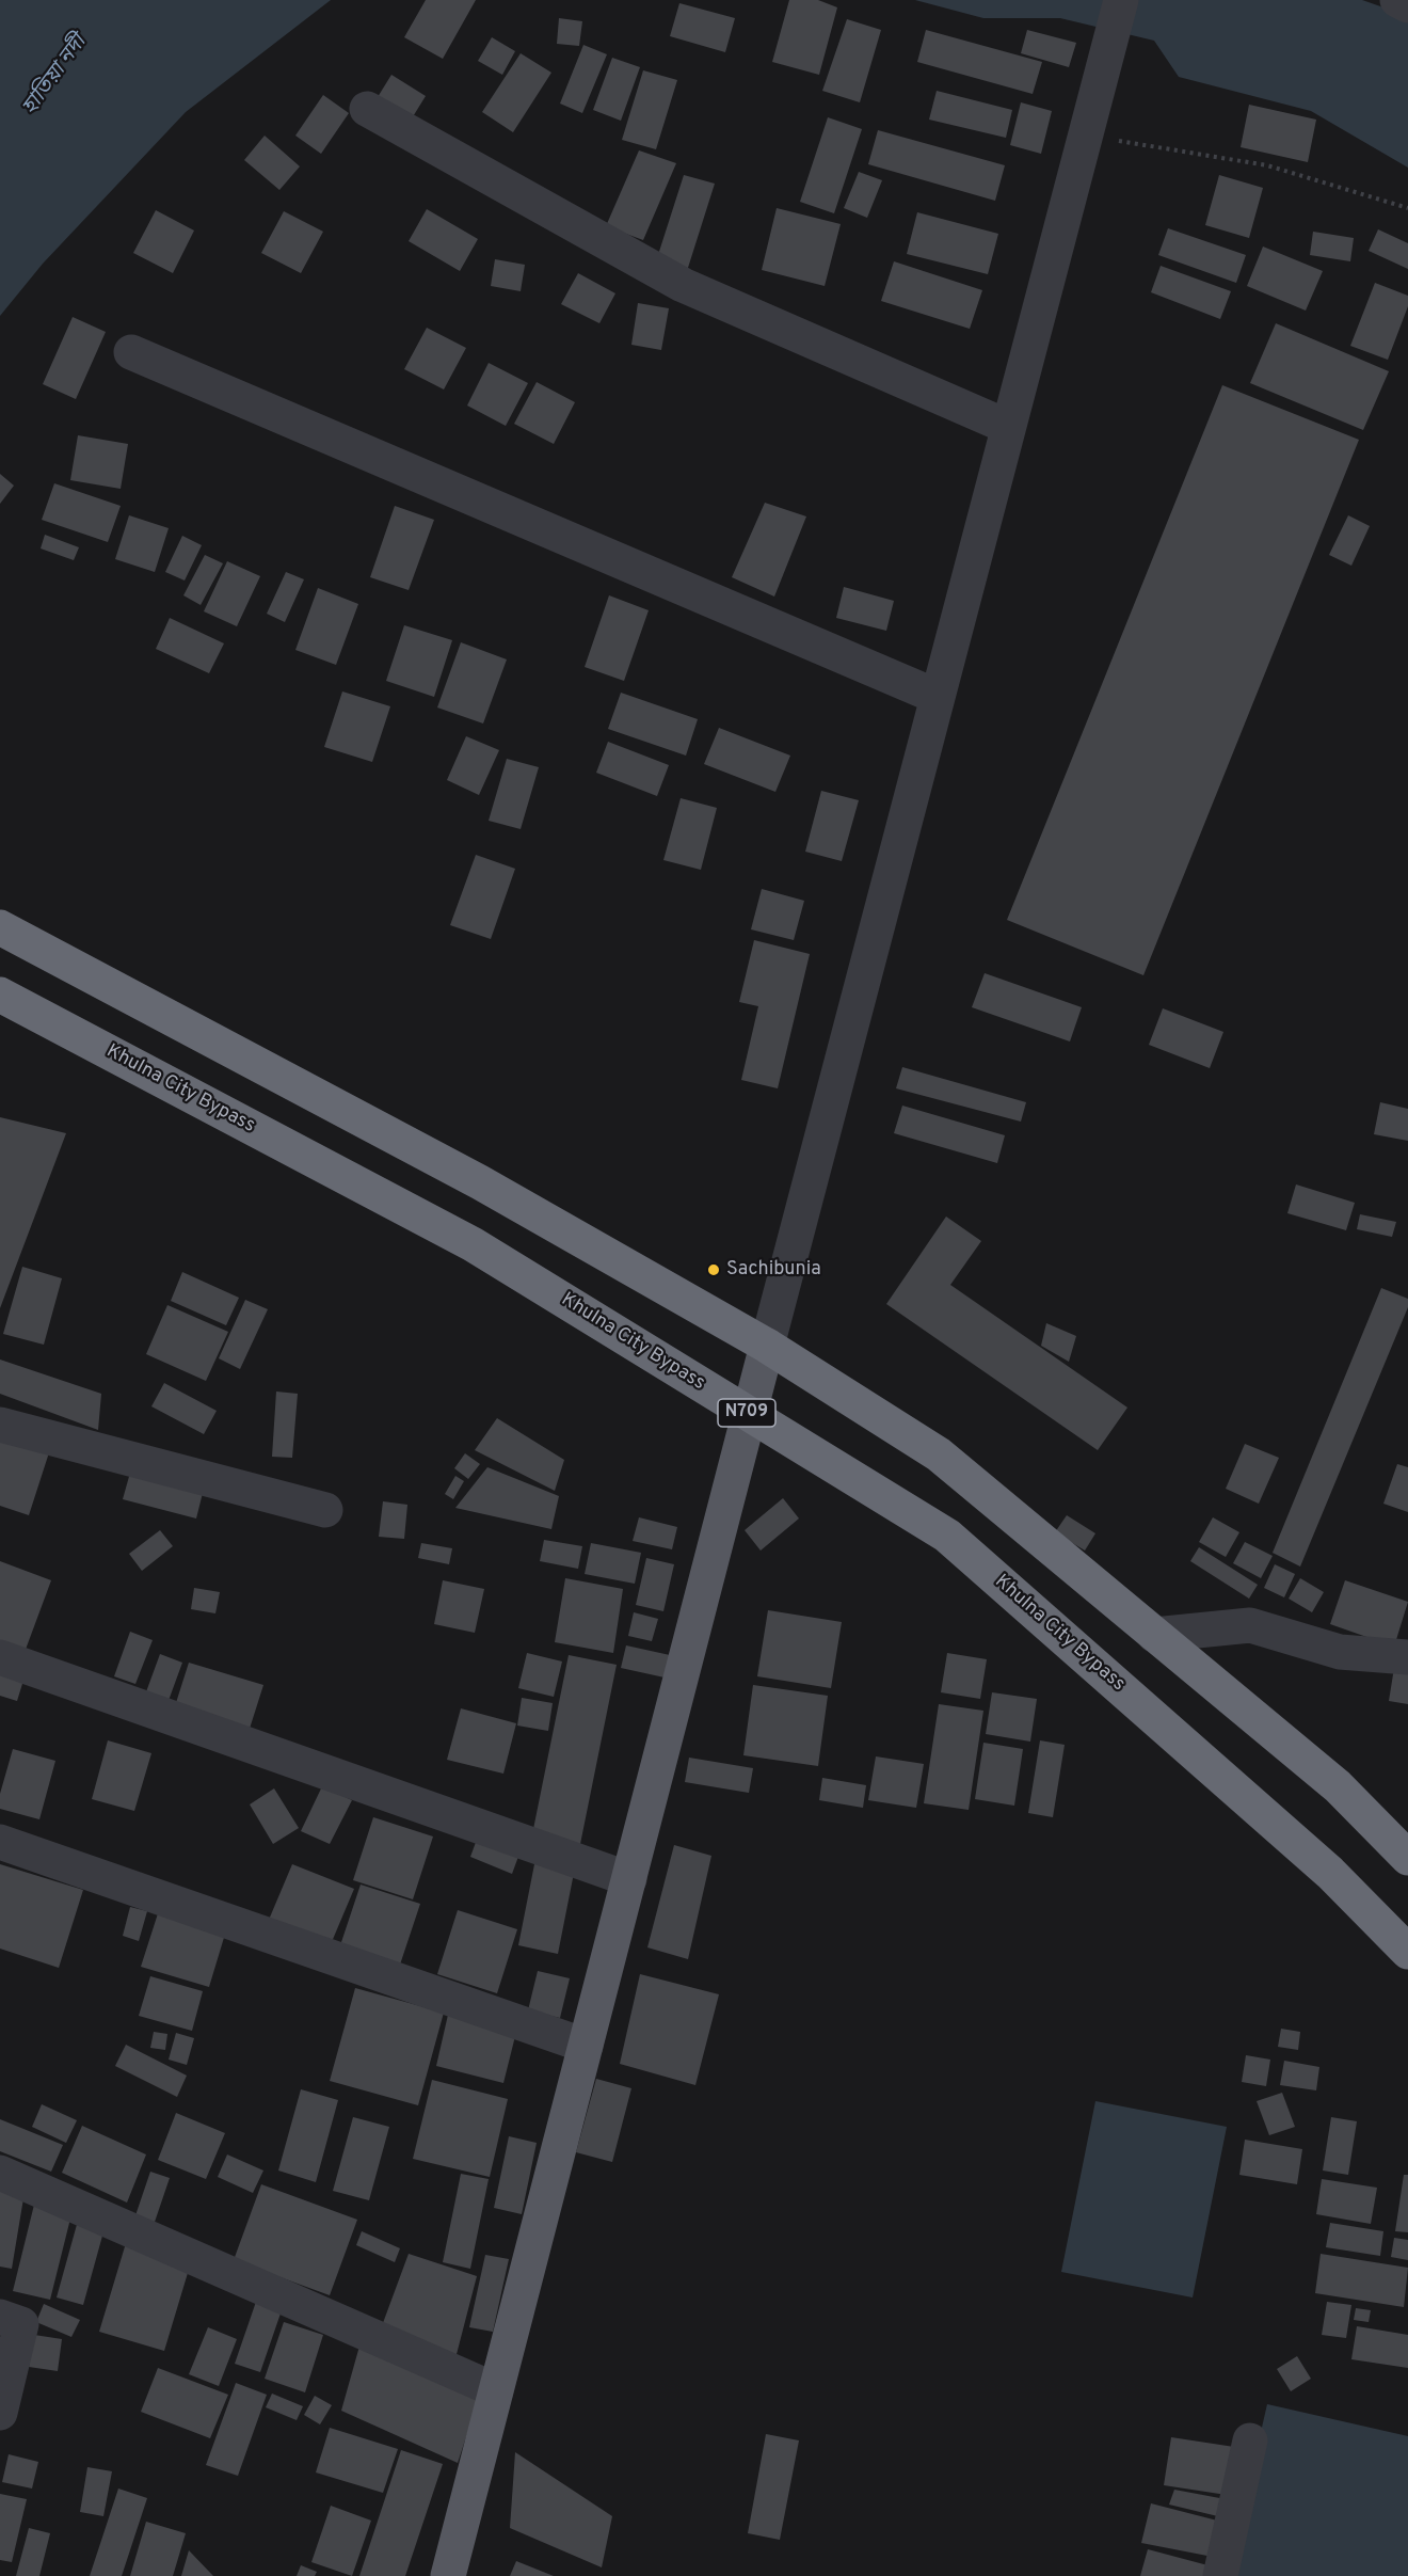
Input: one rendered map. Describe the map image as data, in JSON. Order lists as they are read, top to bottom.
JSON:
{
  "streets": {
    "highway": ["Khulna City Bypass", "N709"]
  },
  "water": ["হাতিয়া নদী"],
  "places": ["Sachibunia"]
}
